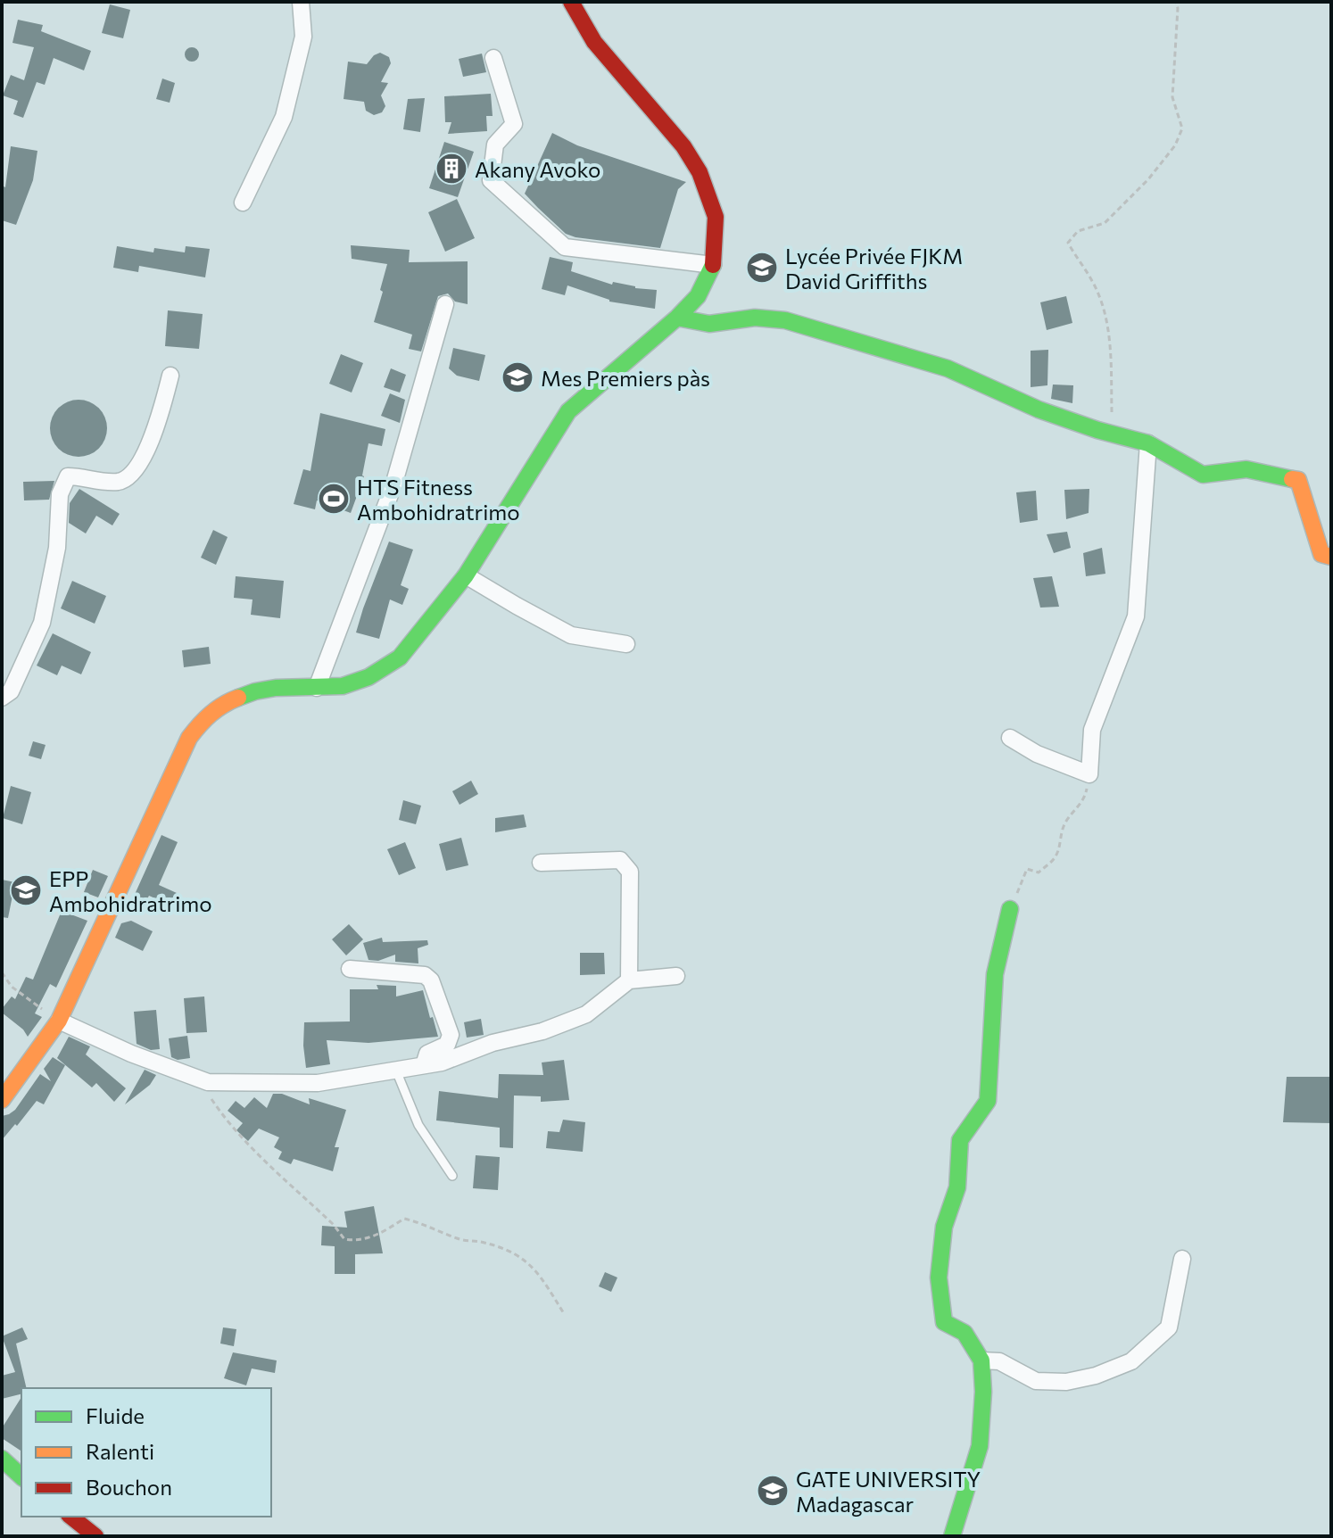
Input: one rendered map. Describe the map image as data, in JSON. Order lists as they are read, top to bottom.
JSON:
{
  "places": {
    "building": ["Akany Avoko"],
    "school or university": [
      "Lycée Privée FJKM David Griffiths",
      "Mes Premiers pàs",
      "EPP Ambohidratrimo",
      "GATE UNIVERSITY Madagascar"
    ],
    "sports": ["HTS Fitness Ambohidratrimo"]
  },
  "legend": ["Fluide", "Ralenti", "Bouchon"]
}
